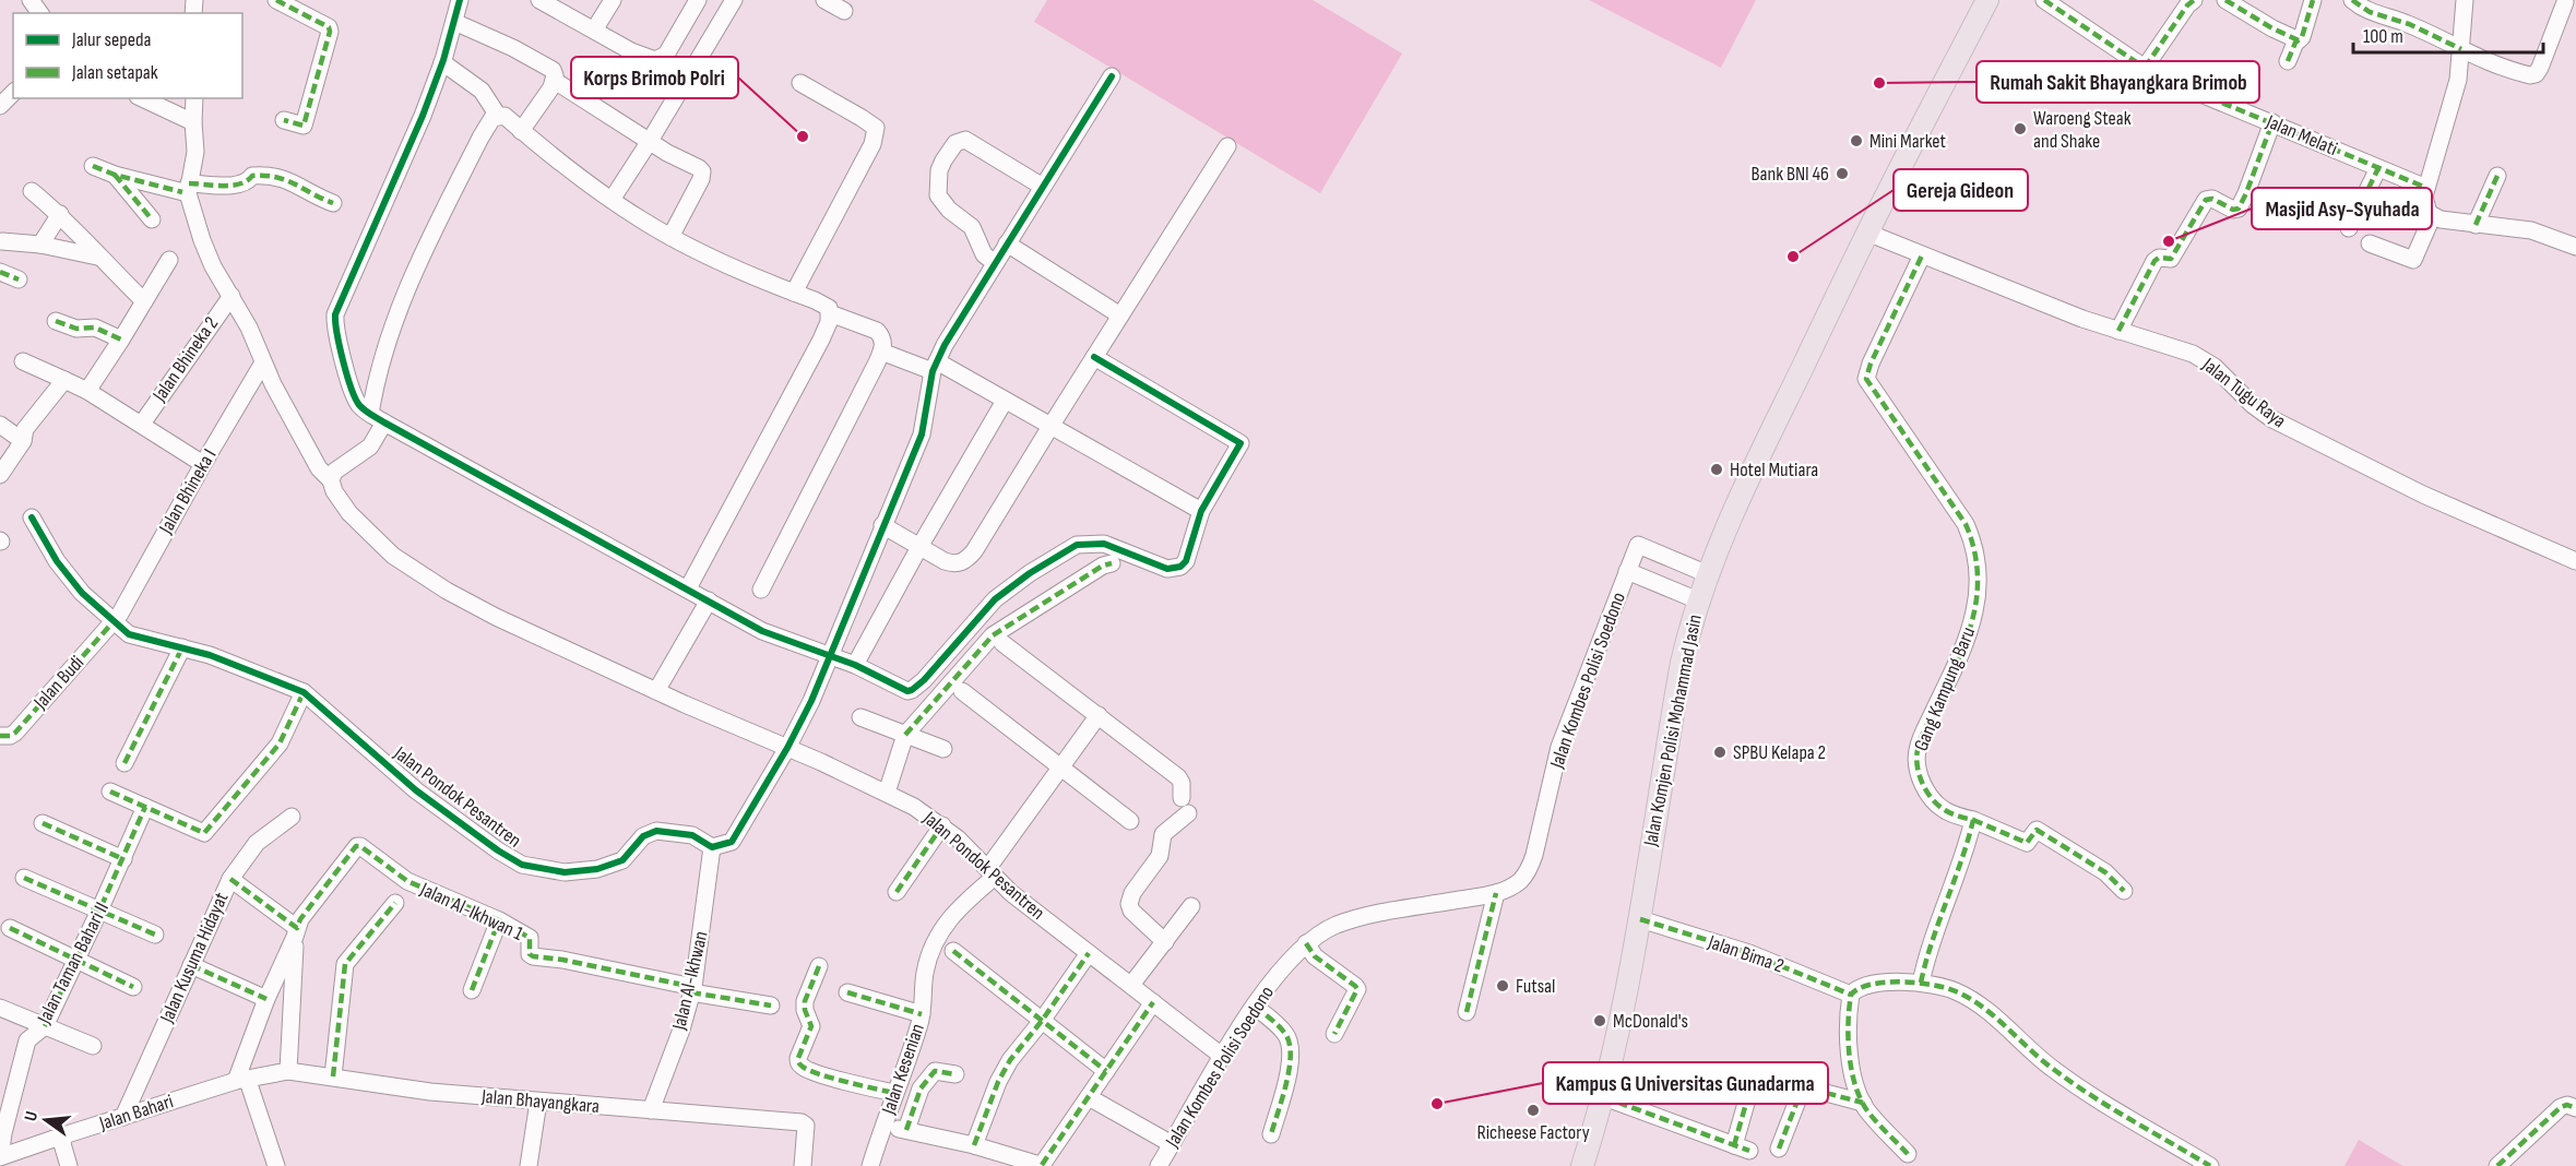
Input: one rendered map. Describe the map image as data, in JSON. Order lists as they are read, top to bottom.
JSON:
{
  "streets": {
    "main road": ["Jalan Komjen Polisi Mohammad Jasin"],
    "street": [
      "Jalan Melati",
      "Jalan Bhineka 2",
      "Jalan Tugu Raya",
      "Jalan Bhineka I",
      "Jalan Kombes Polisi Soedono",
      "Jalan Budi",
      "Gang Kampung Baru",
      "Jalan Pondok Pesantren",
      "Jalan Al-Ikhwan 1",
      "Jalan Bima 2",
      "Jalan Kusuma Hidayat",
      "Jalan Taman Bahari II",
      "Jalan Al-Ikhwan",
      "Jalan Kesenian",
      "Jalan Bhayangkara",
      "Jalan Bahari"
    ]
  },
  "crossings": [
    ["Jalan Bhineka 2", "Jalan Pondok Pesantren"],
    ["Jalan Tugu Raya", "Gang Kampung Baru"],
    ["Jalan Tugu Raya", "Jalan Komjen Polisi Mohammad Jasin"],
    ["Jalan Bhineka I", "Jalan Budi"],
    ["Jalan Bhineka I", "Jalan Pondok Pesantren"],
    ["Jalan Kombes Polisi Soedono", "Jalan Komjen Polisi Mohammad Jasin"],
    ["Jalan Kombes Polisi Soedono", "Jalan Pondok Pesantren"],
    ["Jalan Budi", "Jalan Pondok Pesantren"],
    ["Jalan Komjen Polisi Mohammad Jasin", "Jalan Bima 2"],
    ["Jalan Pondok Pesantren", "Jalan Al-Ikhwan"],
    ["Jalan Pondok Pesantren", "Jalan Kesenian"],
    ["Jalan Al-Ikhwan 1", "Jalan Al-Ikhwan"],
    ["Jalan Kusuma Hidayat", "Jalan Bahari"],
    ["Jalan Taman Bahari II", "Jalan Bahari"],
    ["Jalan Al-Ikhwan", "Jalan Bhayangkara"],
    ["Jalan Bhayangkara", "Jalan Bahari"]
  ],
  "places": [
    "Rumah Sakit Bhayangkara Brimob",
    "Waroeng Steak and Shake",
    "Korps Brimob Polri",
    "Mini Market",
    "Bank BNI 46",
    "Masjid Asy-Syuhada",
    "Gereja Gideon",
    "Hotel Mutiara",
    "SPBU Kelapa 2",
    "Futsal",
    "McDonald's",
    "Kampus G Universitas Gunadarma",
    "Richeese Factory"
  ],
  "legend": ["Jalur sepeda", "Jalan setapak"],
  "scale_bar": "100 m",
  "north": "left"
}
